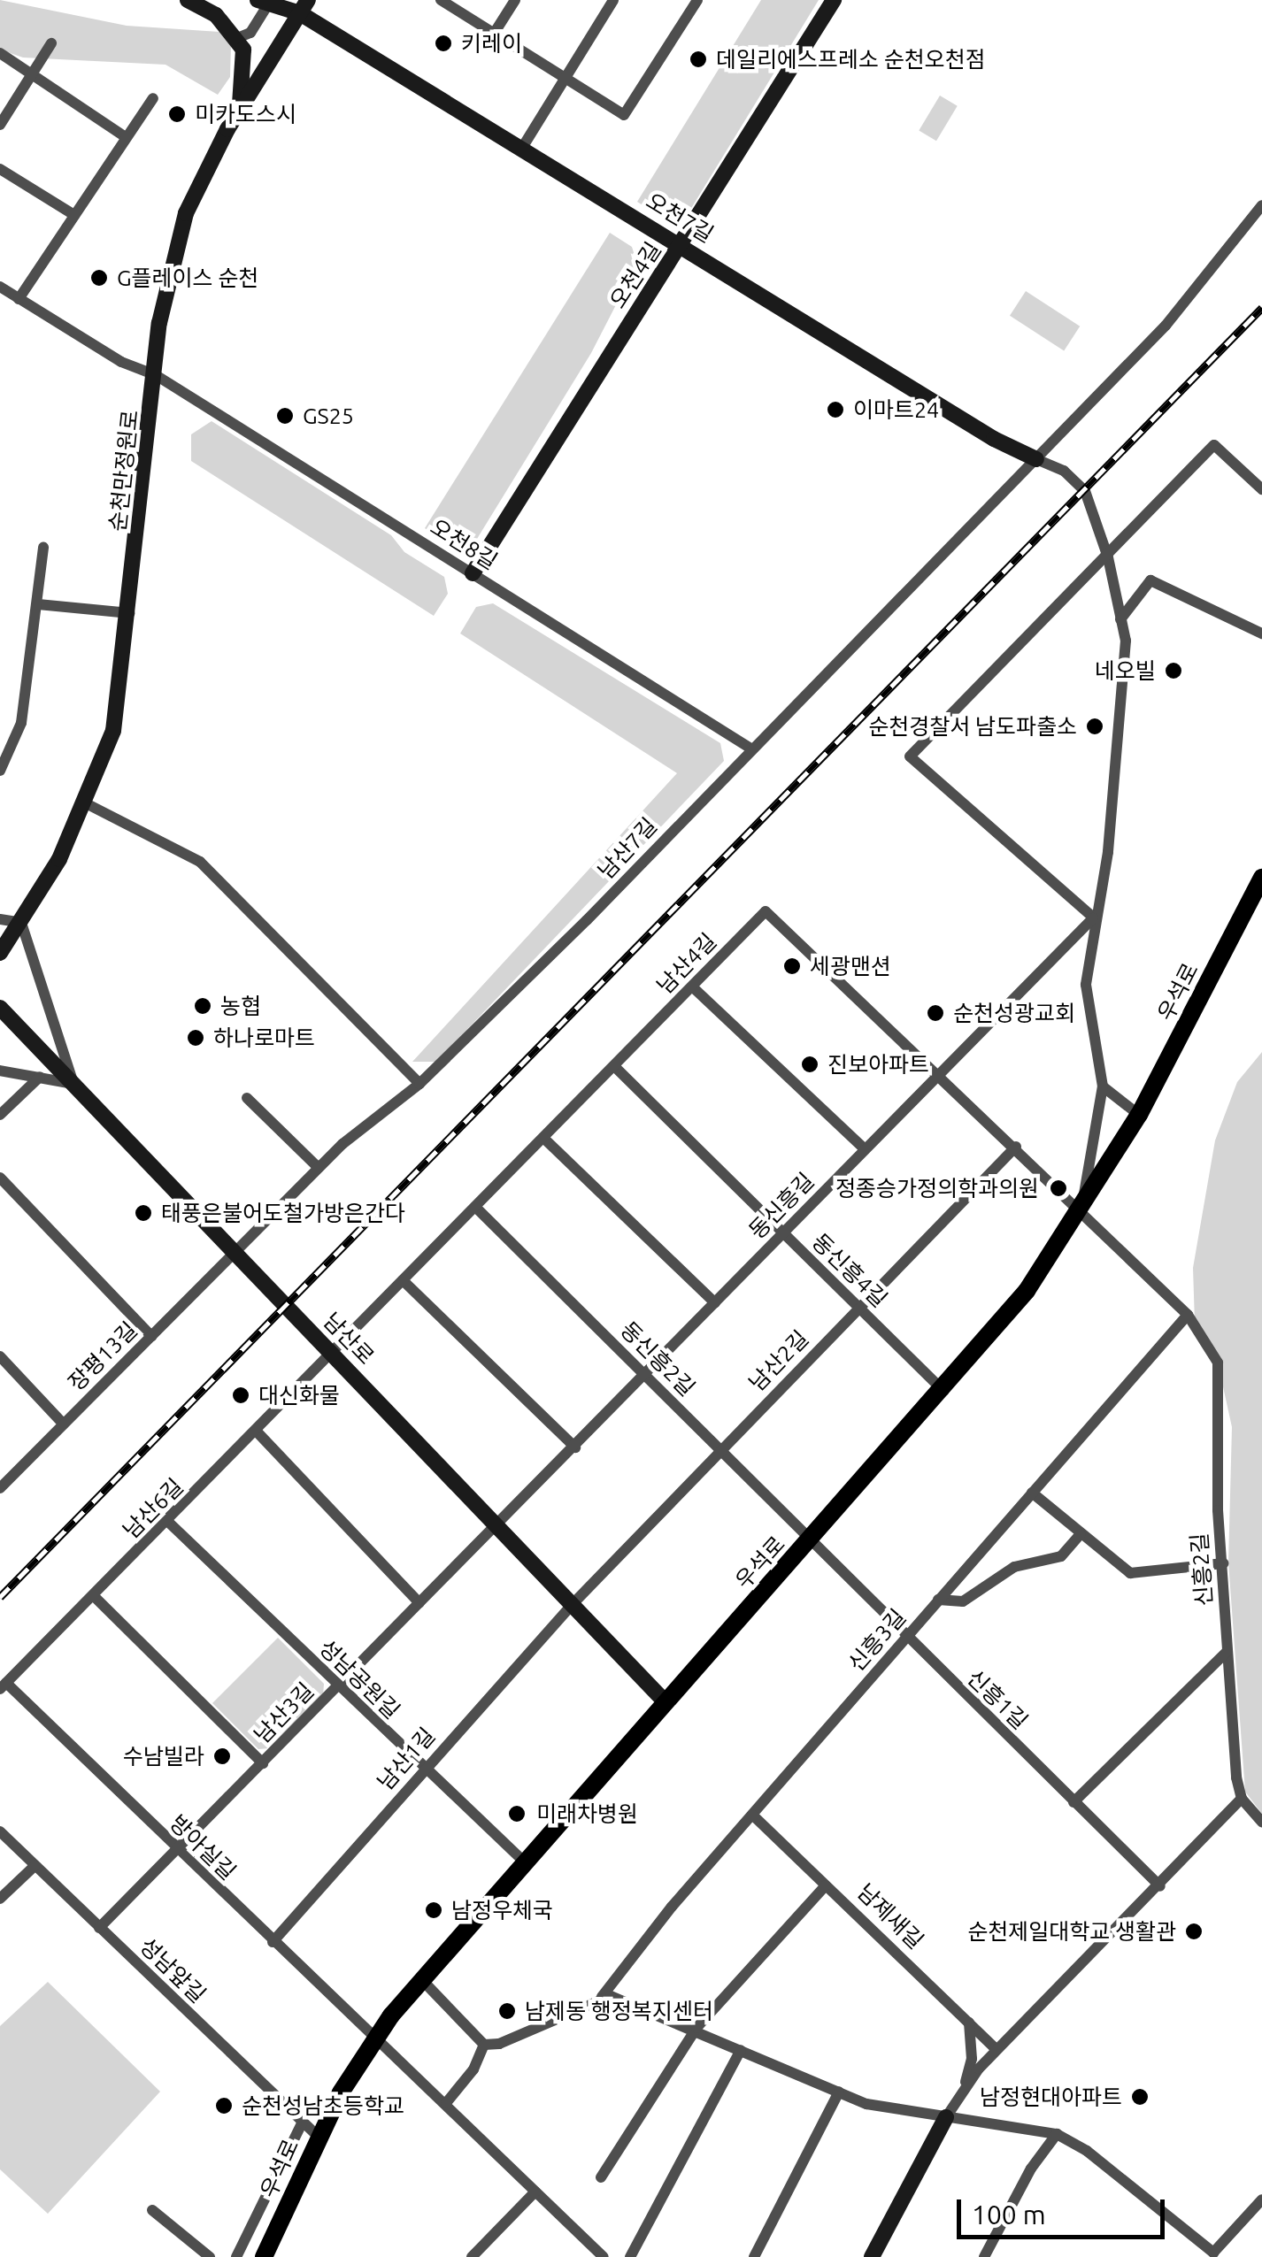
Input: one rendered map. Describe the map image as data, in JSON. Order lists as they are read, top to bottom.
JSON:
{
  "streets": {
    "main road": ["우석로"],
    "street": [
      "오천7길",
      "오천4길",
      "순천만정원로",
      "오천8길",
      "남산7길",
      "남산4길",
      "동신흥길",
      "동신흥4길",
      "남산로",
      "장평13길",
      "동신흥2길",
      "남산2길",
      "남산6길",
      "신흥2길",
      "신흥3길",
      "성남공원길",
      "신흥1길",
      "남산3길",
      "남산1길",
      "방아실길",
      "남제새길",
      "성남앞길"
    ]
  },
  "crossings": [
    ["오천7길", "오천4길"],
    ["오천7길", "순천만정원로"],
    ["오천7길", "남산7길"],
    ["오천4길", "오천8길"],
    ["순천만정원로", "오천8길"],
    ["오천8길", "남산7길"],
    ["남산7길", "남산로"],
    ["남산7길", "장평13길"],
    ["남산4길", "우석로"],
    ["남산4길", "동신흥길"],
    ["남산4길", "동신흥4길"],
    ["남산4길", "남산로"],
    ["남산4길", "동신흥2길"],
    ["남산4길", "남산2길"],
    ["남산4길", "남산6길"],
    ["우석로", "동신흥4길"],
    ["우석로", "남산로"],
    ["우석로", "동신흥2길"],
    ["우석로", "성남공원길"],
    ["우석로", "신흥1길"],
    ["우석로", "방아실길"],
    ["우석로", "성남앞길"],
    ["동신흥길", "동신흥4길"],
    ["동신흥길", "남산로"],
    ["동신흥길", "동신흥2길"],
    ["동신흥길", "남산3길"],
    ["동신흥4길", "남산2길"],
    ["남산로", "장평13길"],
    ["남산로", "남산2길"],
    ["남산로", "남산6길"],
    ["남산로", "남산3길"],
    ["남산로", "남산1길"],
    ["동신흥2길", "남산2길"],
    ["동신흥2길", "신흥1길"],
    ["남산2길", "남산1길"],
    ["남산6길", "성남공원길"],
    ["남산6길", "방아실길"],
    ["신흥2길", "신흥3길"],
    ["신흥3길", "신흥1길"],
    ["신흥3길", "남제새길"],
    ["성남공원길", "남산3길"],
    ["성남공원길", "남산1길"],
    ["남산3길", "방아실길"],
    ["남산3길", "성남앞길"],
    ["남산1길", "방아실길"]
  ],
  "places": [
    "키레이",
    "데일리에스프레소 순천오천점",
    "미카도스시",
    "G플레이스 순천",
    "이마트24",
    "GS25",
    "네오빌",
    "순천경찰서 남도파출소",
    "세광맨션",
    "농협",
    "순천성광교회",
    "하나로마트",
    "진보아파트",
    "정종승가정의학과의원",
    "태풍은불어도철가방은간다",
    "대신화물",
    "수남빌라",
    "미래차병원",
    "남정우체국",
    "순천제일대학교 생활관",
    "남제동 행정복지센터",
    "남정현대아파트",
    "순천성남초등학교"
  ],
  "scale_bar": "100 m"
}
